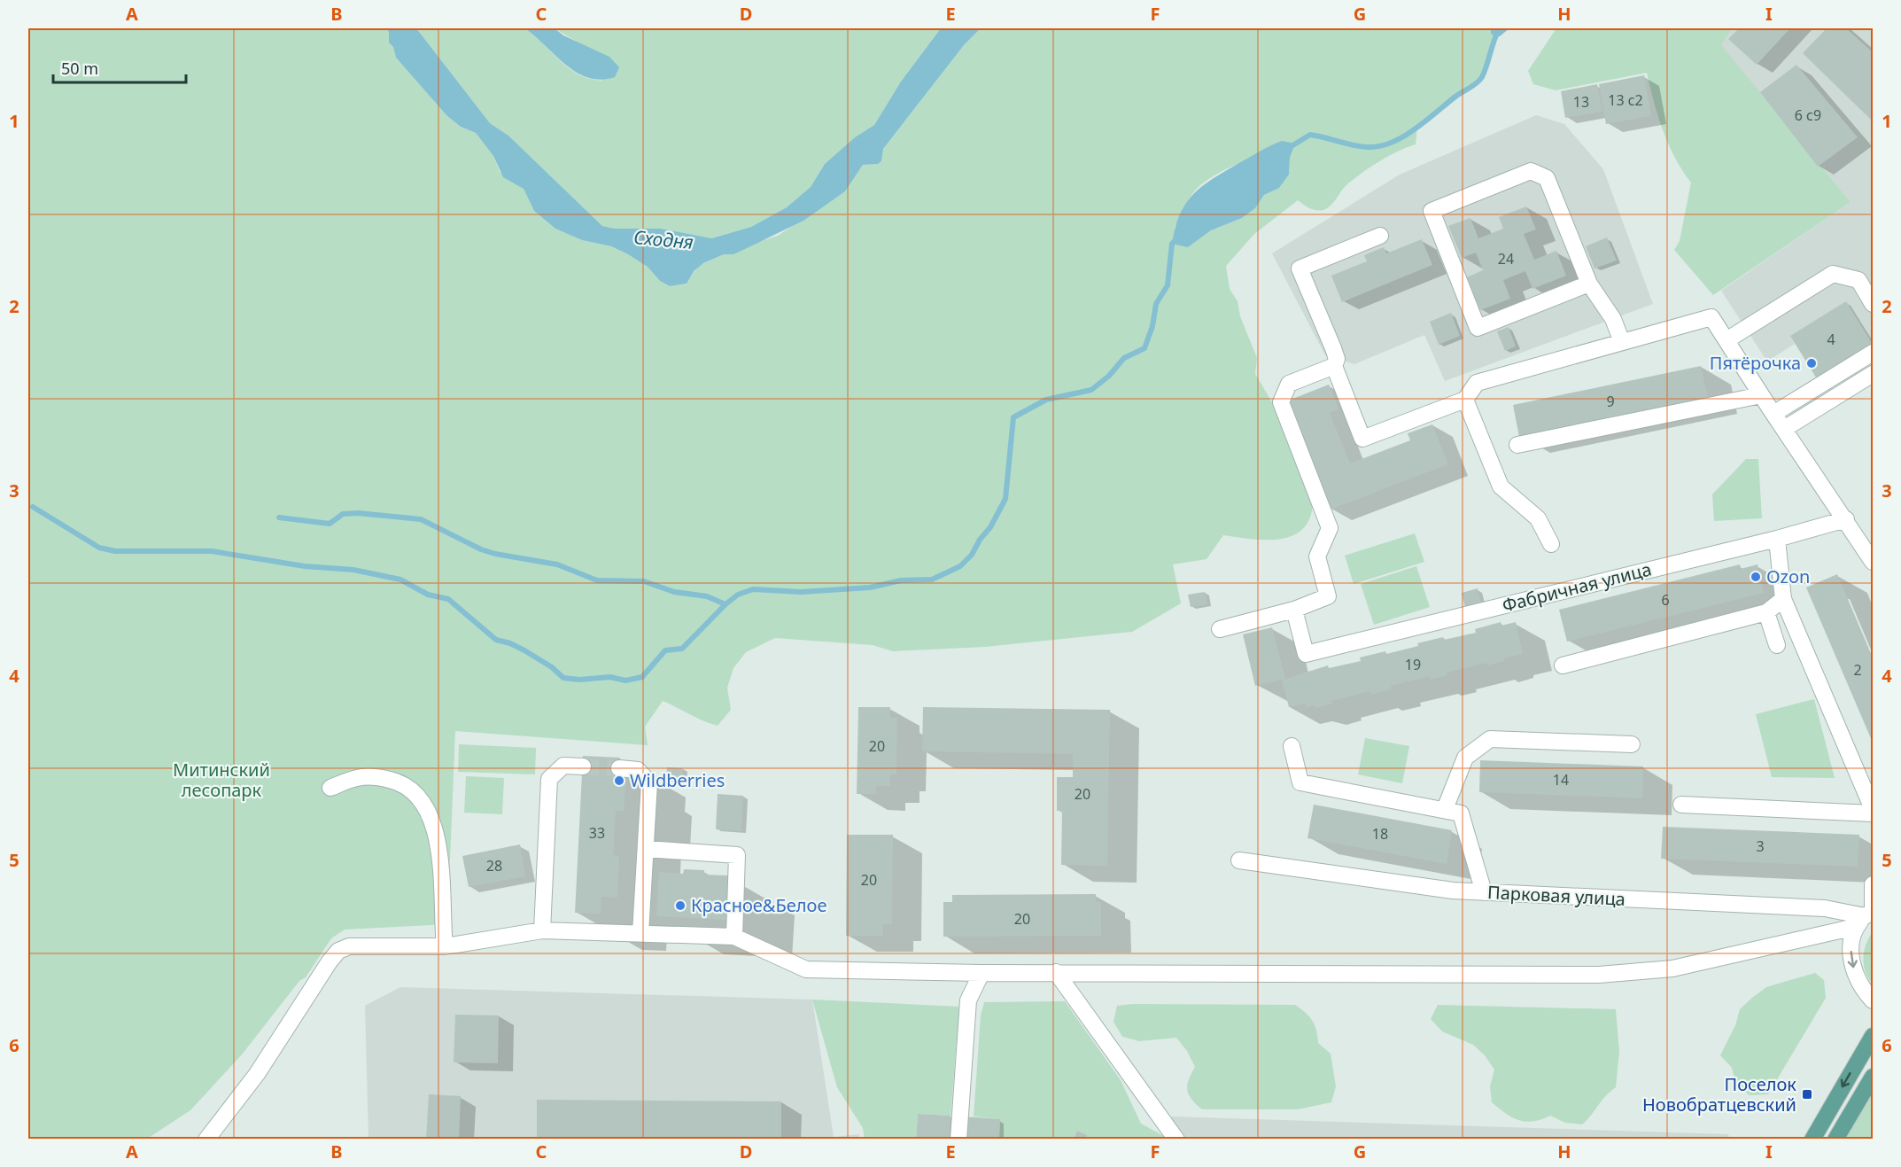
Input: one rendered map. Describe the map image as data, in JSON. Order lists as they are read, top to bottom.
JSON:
{
  "streets": {
    "street": ["Фабричная улица", "Парковая улица"]
  },
  "water": ["Сходня"],
  "parks": ["Митинский лесопарк"],
  "places": {
    "other": [
      "Пятёрочка",
      "Ozon",
      "Wildberries",
      "Красное&Белое"
    ],
    "transit": ["Поселок Новобратцевский"]
  },
  "house_numbers": [
    "13 с2",
    "13",
    "6 с9",
    "24",
    "4",
    "9",
    "6",
    "19",
    "2",
    "20",
    "14",
    "20",
    "33",
    "18",
    "3",
    "28",
    "20",
    "20"
  ],
  "scale_bar": "50 m",
  "grid": {
    "columns": [
      "A",
      "B",
      "C",
      "D",
      "E",
      "F",
      "G",
      "H",
      "I"
    ],
    "rows": [
      "1",
      "2",
      "3",
      "4",
      "5",
      "6"
    ]
  }
}
